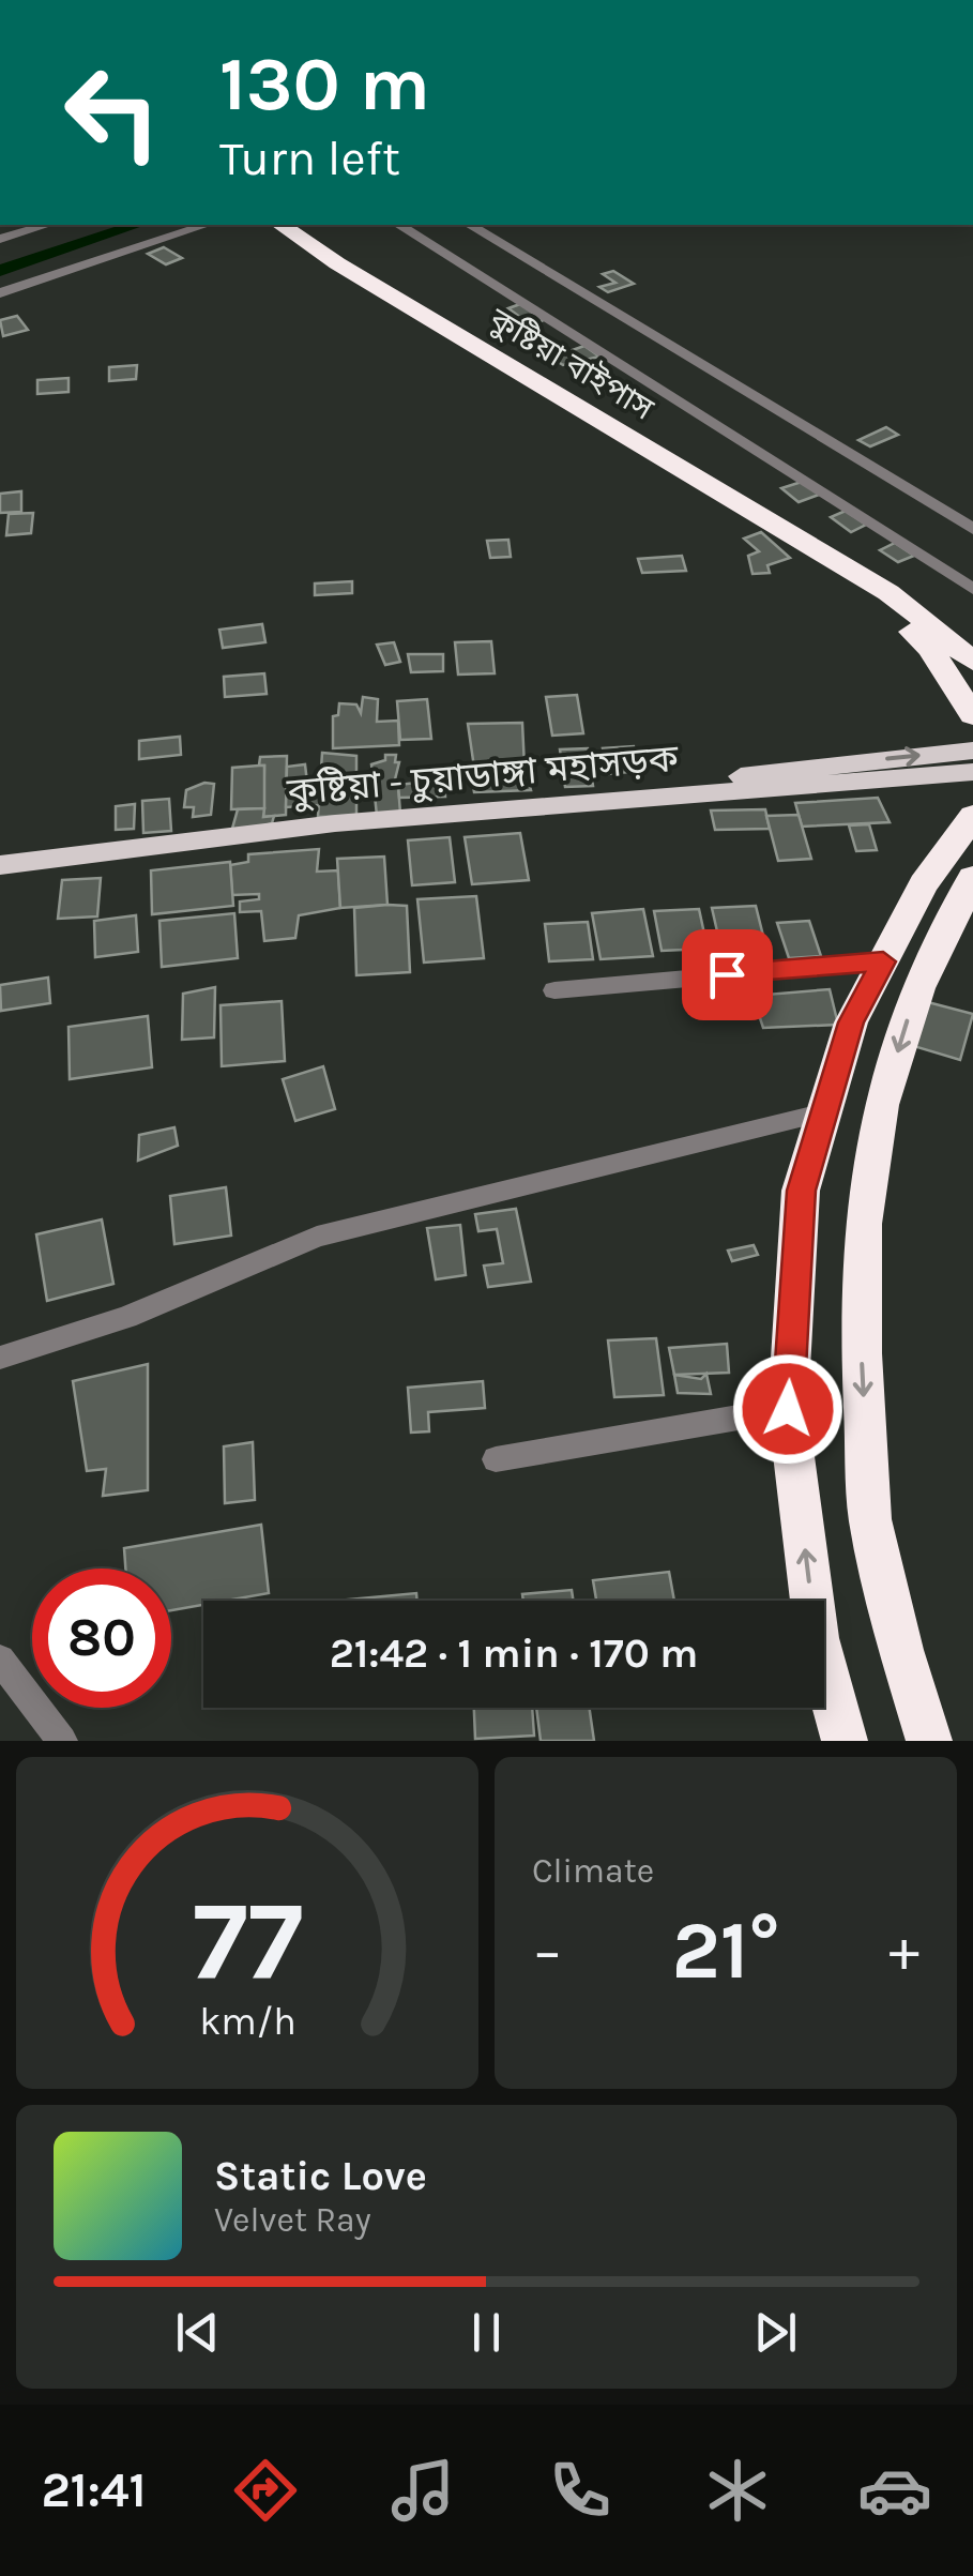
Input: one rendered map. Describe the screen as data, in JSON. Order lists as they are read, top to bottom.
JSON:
{
  "streets": {
    "highway": ["কুষ্টিয়া বাইপাস"],
    "main road": ["কুষ্টিয়া - চুয়াডাঙ্গা মহাসড়ক"]
  },
  "page": {
    "turn": ["130 m", "Turn left"],
    "limit": "80",
    "trip": "21:42 · 1 min · 170 m",
    "tile": "Climate",
    "heat": ["−", "21°", "+"],
    "song": ["Static Love", "Velvet Ray"],
    "tabs": "21:41",
    "gauge": ["77", "km/h"]
  }
}
